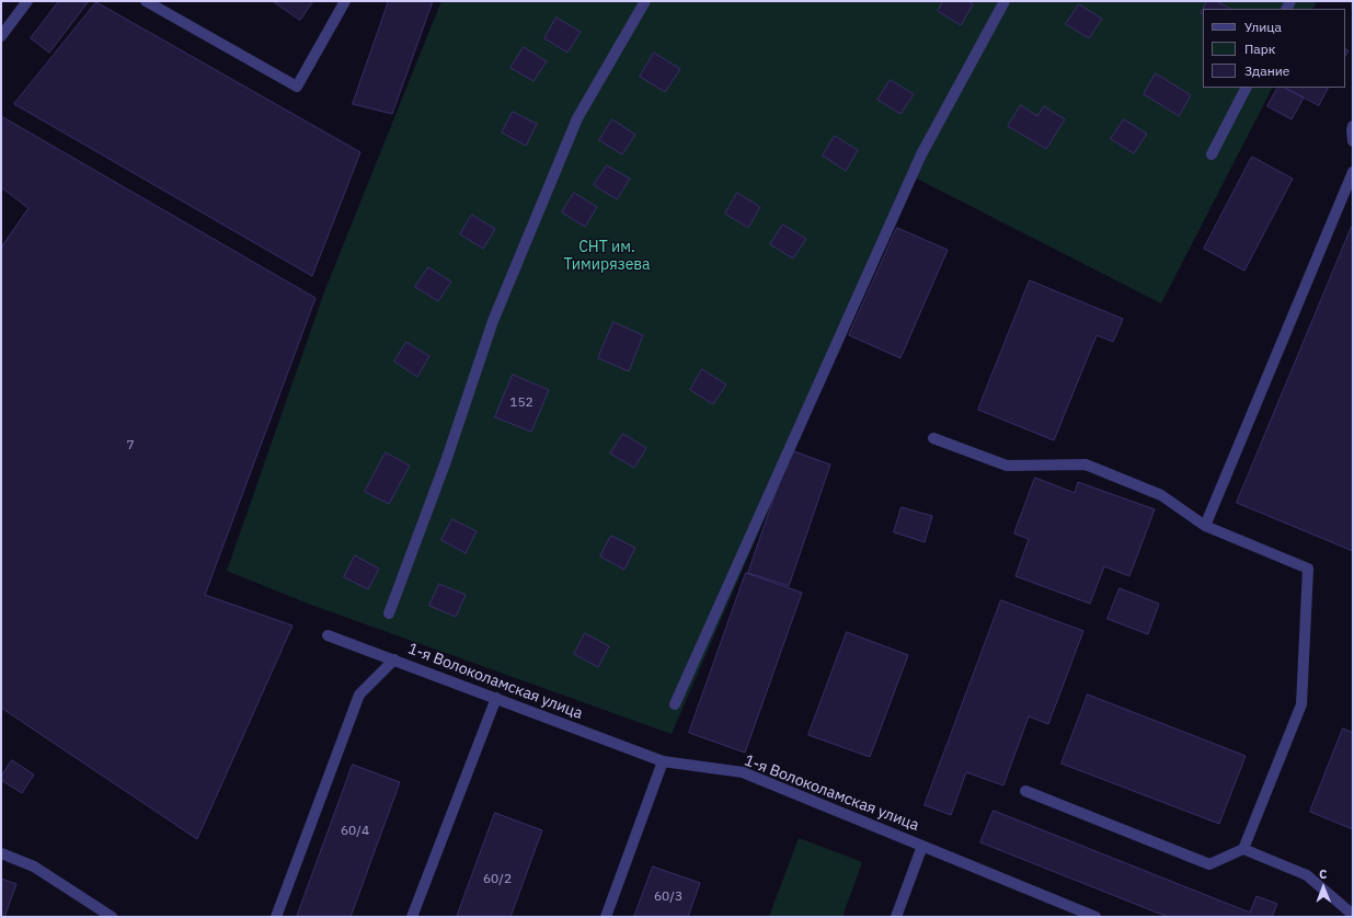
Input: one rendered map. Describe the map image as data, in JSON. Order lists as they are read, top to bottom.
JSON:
{
  "streets": {
    "street": ["1-я Волоколамская улица"]
  },
  "parks": ["СНТ им. Тимирязева"],
  "house_numbers": [
    "152",
    "7",
    "60/4",
    "60/2",
    "60/3"
  ],
  "legend": ["Улица", "Парк", "Здание"],
  "north": "top"
}
